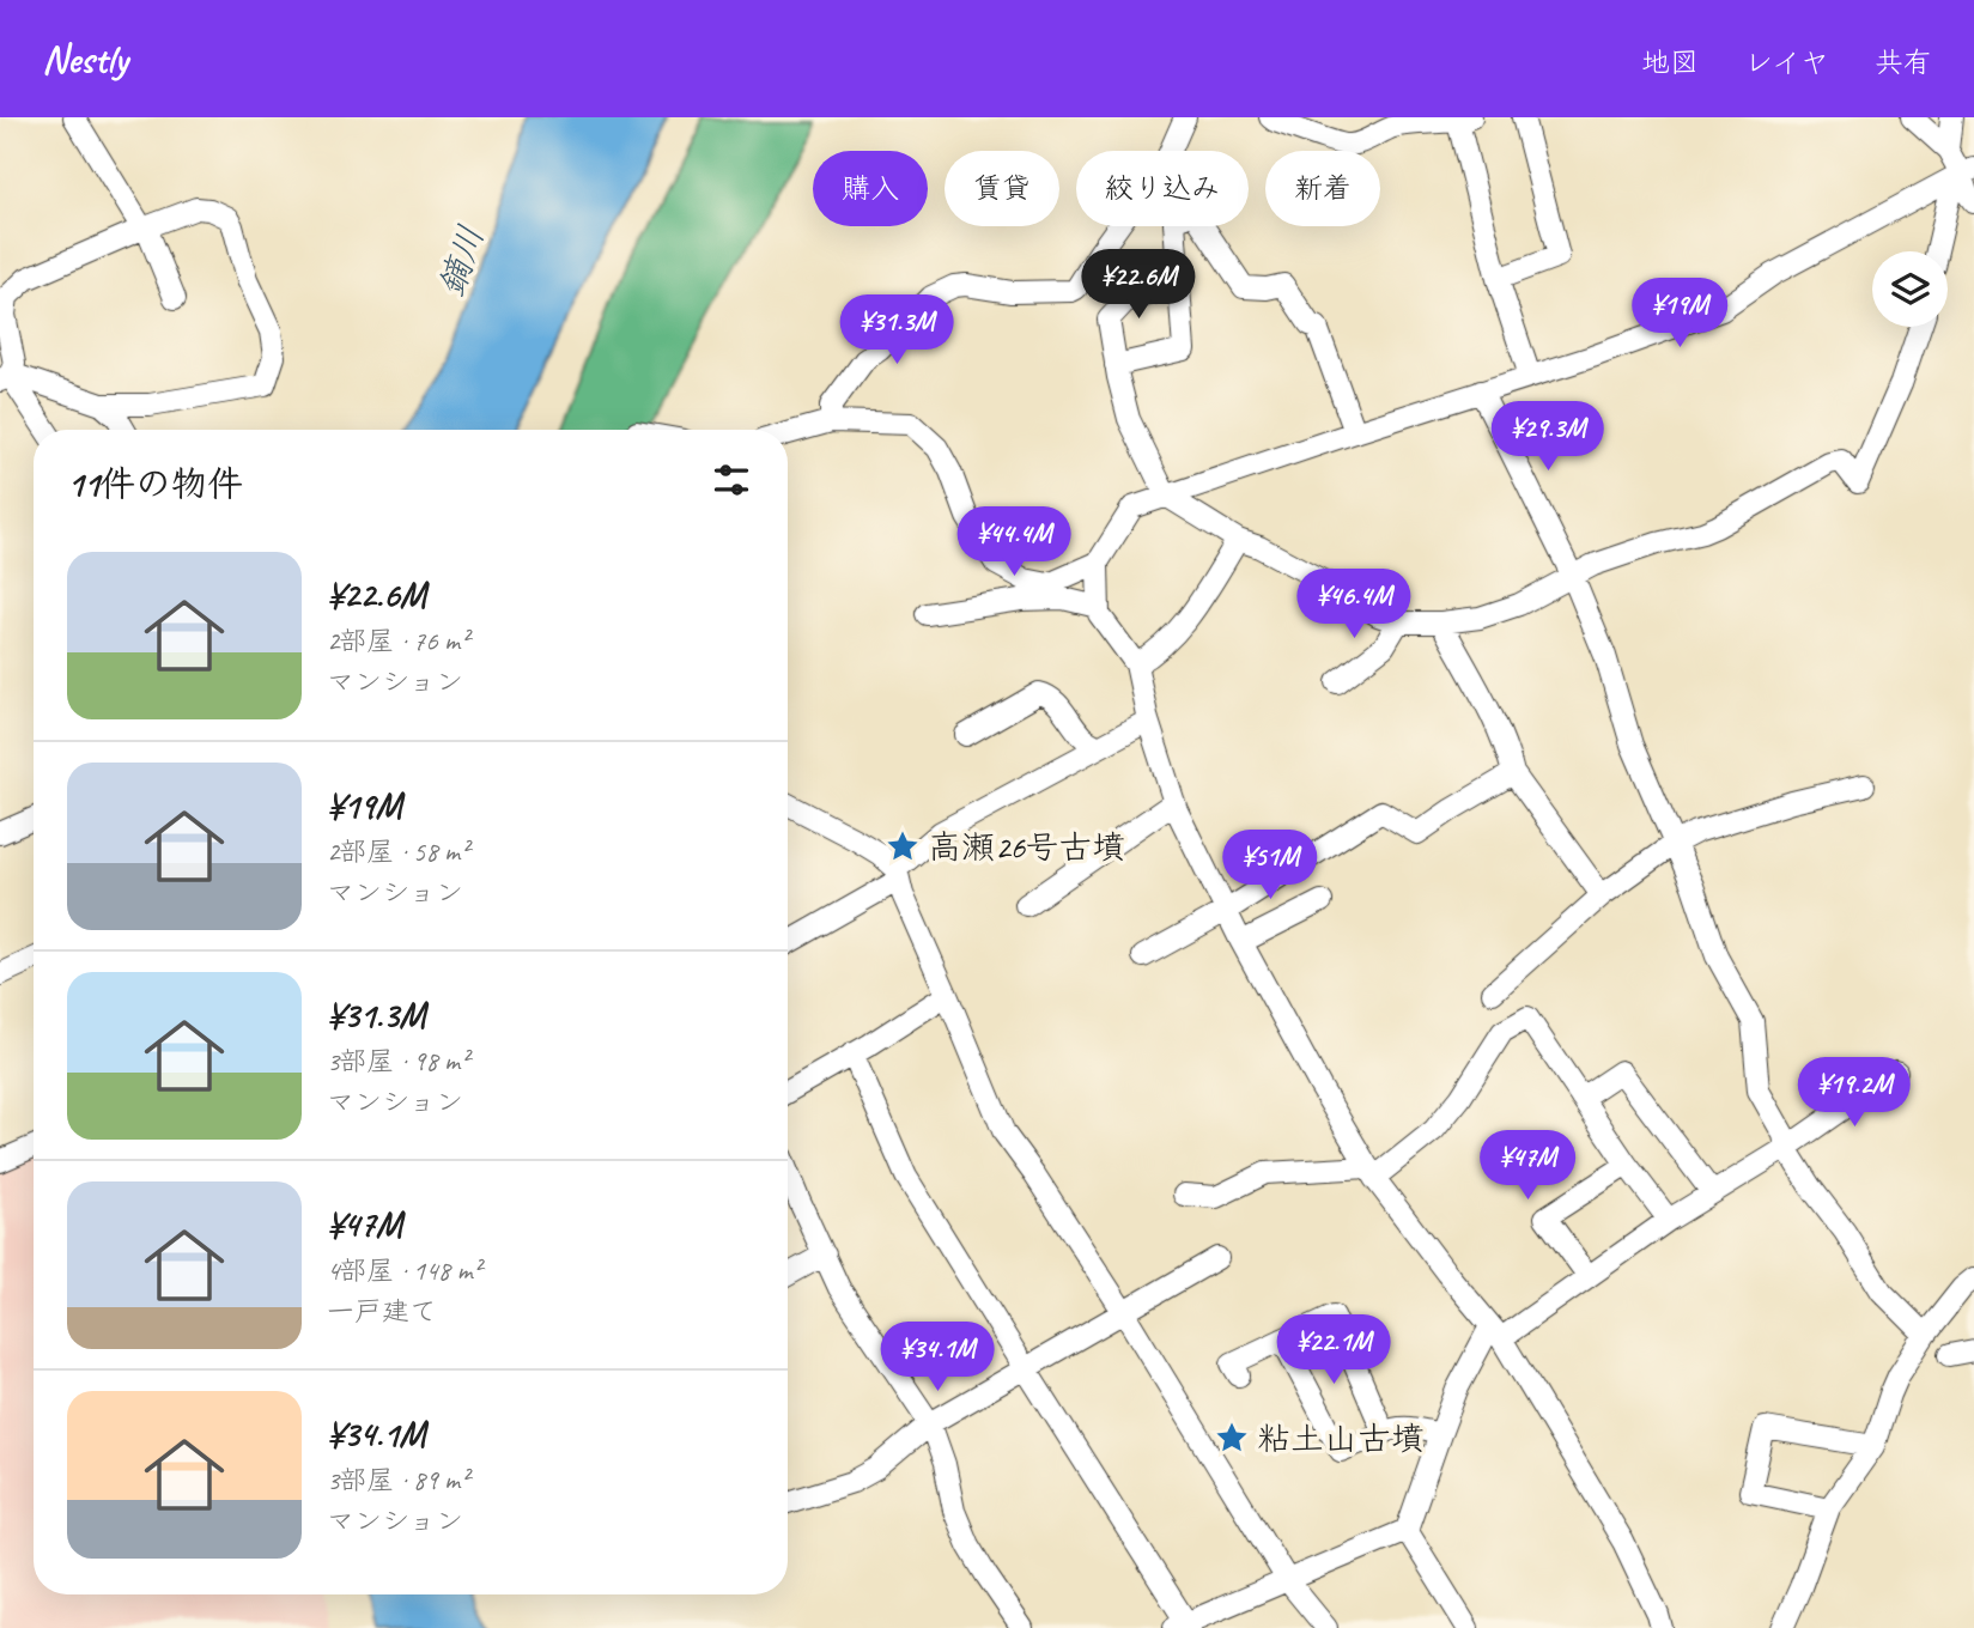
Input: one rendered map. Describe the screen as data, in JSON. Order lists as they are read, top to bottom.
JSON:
{
  "water": ["鏑川"],
  "places": {
    "place": ["高瀬26号古墳", "粘土山古墳"]
  },
  "page": {
    "header": "Nestly",
    "nav": ["地図", "レイヤ", "共有"],
    "chip": [
      "購入",
      "賃貸",
      "絞り込み",
      "新着"
    ],
    "price": [
      "¥22.6M",
      "¥19M",
      "¥31.3M",
      "¥29.3M",
      "¥44.4M",
      "¥46.4M",
      "¥51M",
      "¥19.2M",
      "¥47M",
      "¥22.1M",
      "¥34.1M"
    ],
    "heading": "11件の物件",
    "list": [
      {
        "name": "¥22.6M",
        "note": "2部屋 · 76 m² · マンション"
      },
      {
        "name": "¥19M",
        "note": "2部屋 · 58 m² · マンション"
      },
      {
        "name": "¥31.3M",
        "note": "3部屋 · 98 m² · マンション"
      },
      {
        "name": "¥47M",
        "note": "4部屋 · 148 m² · 一戸建て"
      },
      {
        "name": "¥34.1M",
        "note": "3部屋 · 89 m² · マンション"
      }
    ]
  }
}
